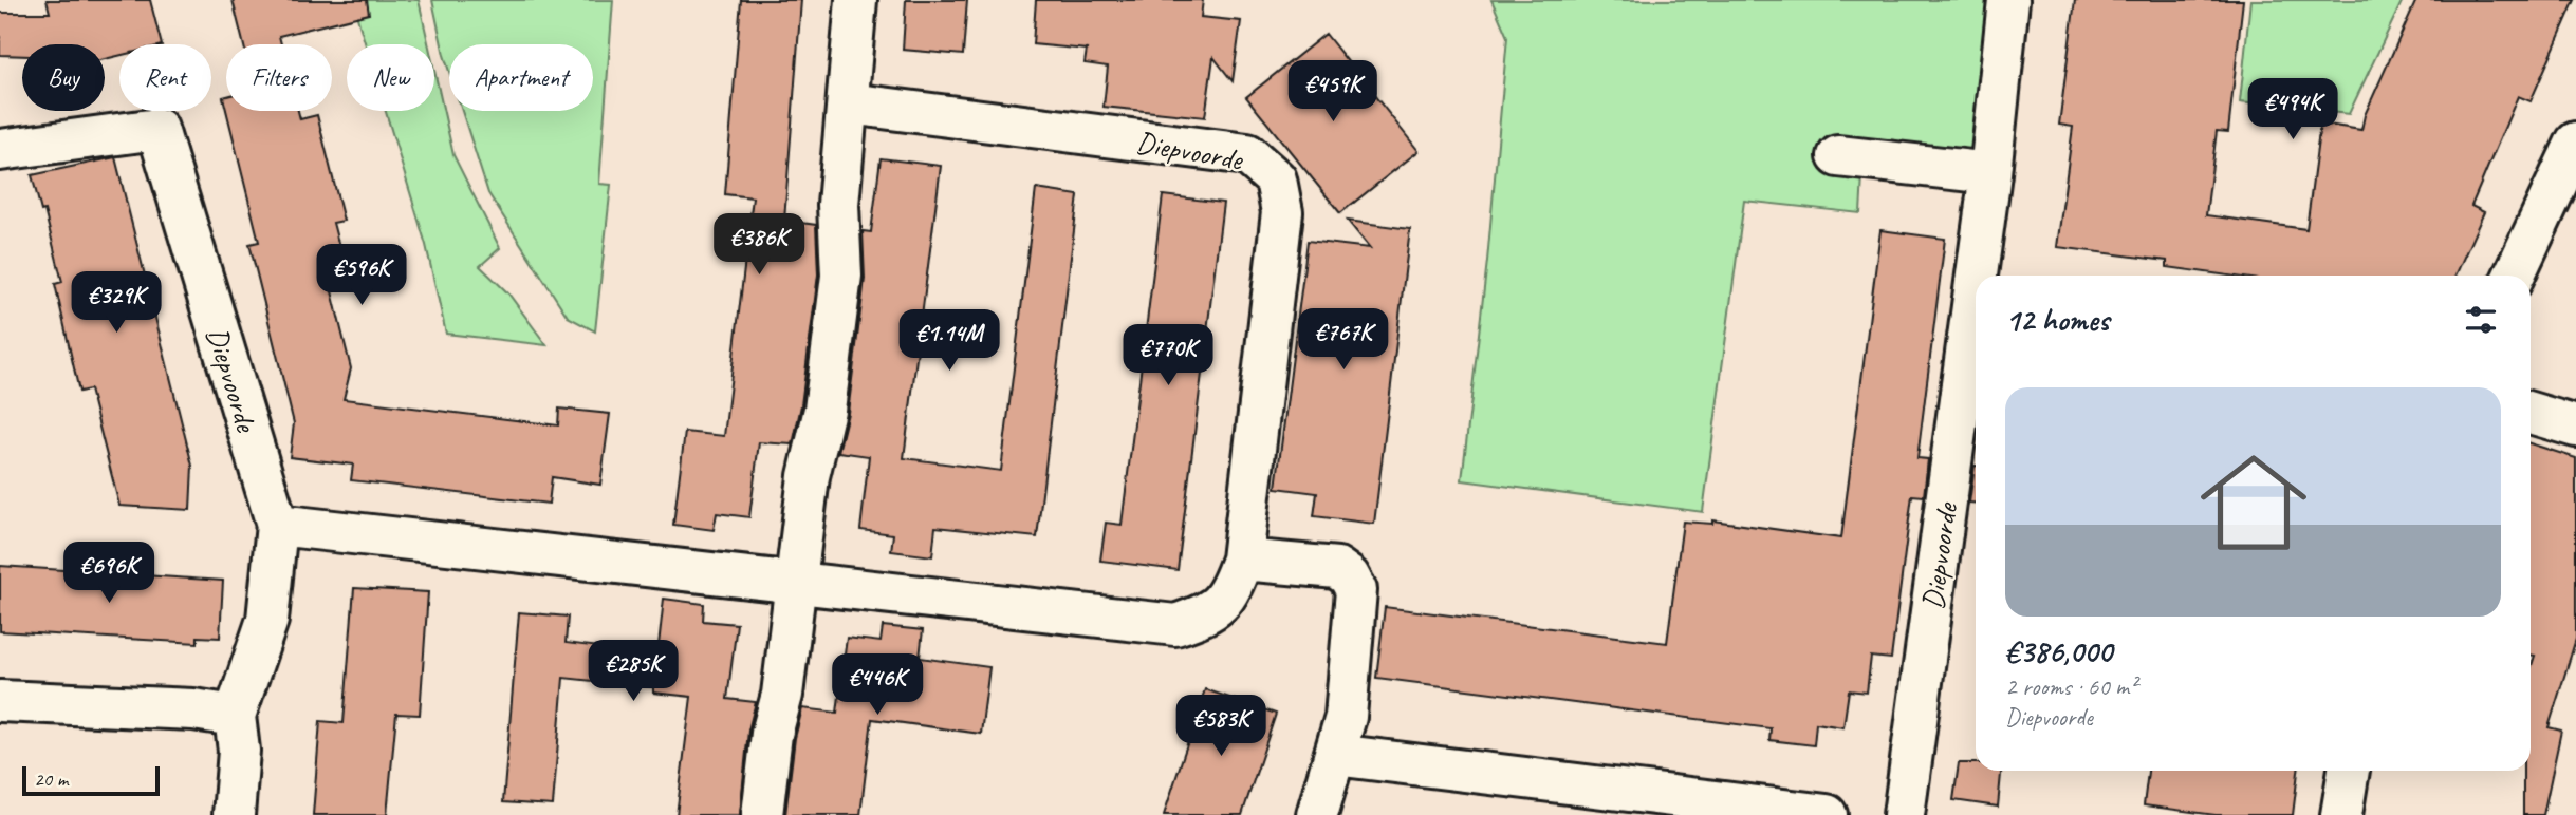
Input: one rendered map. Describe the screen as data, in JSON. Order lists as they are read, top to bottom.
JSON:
{
  "streets": {
    "street": ["Diepvoorde"]
  },
  "scale_bar": "20 m",
  "page": {
    "chip": [
      "Buy",
      "Rent",
      "Filters",
      "New",
      "Apartment"
    ],
    "price": [
      "€459K",
      "€494K",
      "€386K",
      "€596K",
      "€329K",
      "€767K",
      "€1.14M",
      "€770K",
      "€696K",
      "€285K",
      "€446K",
      "€583K"
    ],
    "heading": "12 homes",
    "list": [
      {
        "name": "€386,000",
        "note": "2 rooms · 60 m² · Diepvoorde"
      }
    ],
    "scale": "20 m"
  }
}
